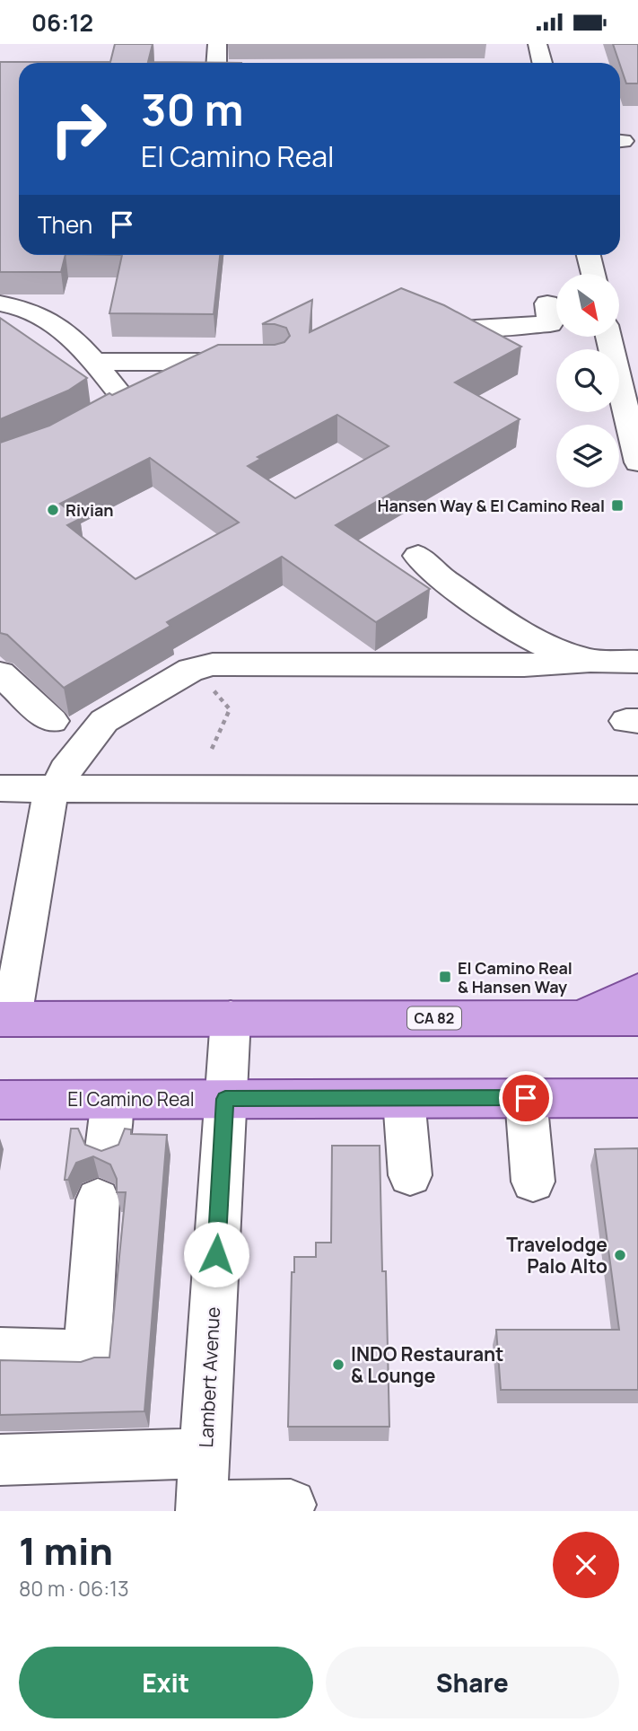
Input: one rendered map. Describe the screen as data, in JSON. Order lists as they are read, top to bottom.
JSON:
{
  "streets": {
    "main road": ["CA 82", "El Camino Real"],
    "street": ["Lambert Avenue"]
  },
  "crossings": [
    ["CA 82", "Lambert Avenue"],
    ["El Camino Real", "Lambert Avenue"]
  ],
  "places": {
    "transit": ["Hansen Way & El Camino Real", "El Camino Real & Hansen Way"],
    "other": ["Rivian", "Travelodge Palo Alto", "INDO Restaurant & Lounge"]
  },
  "north": "bottom right",
  "page": {
    "status": "06:12",
    "turn": ["30 m", "El Camino Real"],
    "then": "Then",
    "heading": ["1 min", "80 m · 06:13"],
    "buttons": ["Exit", "Share"]
  }
}
